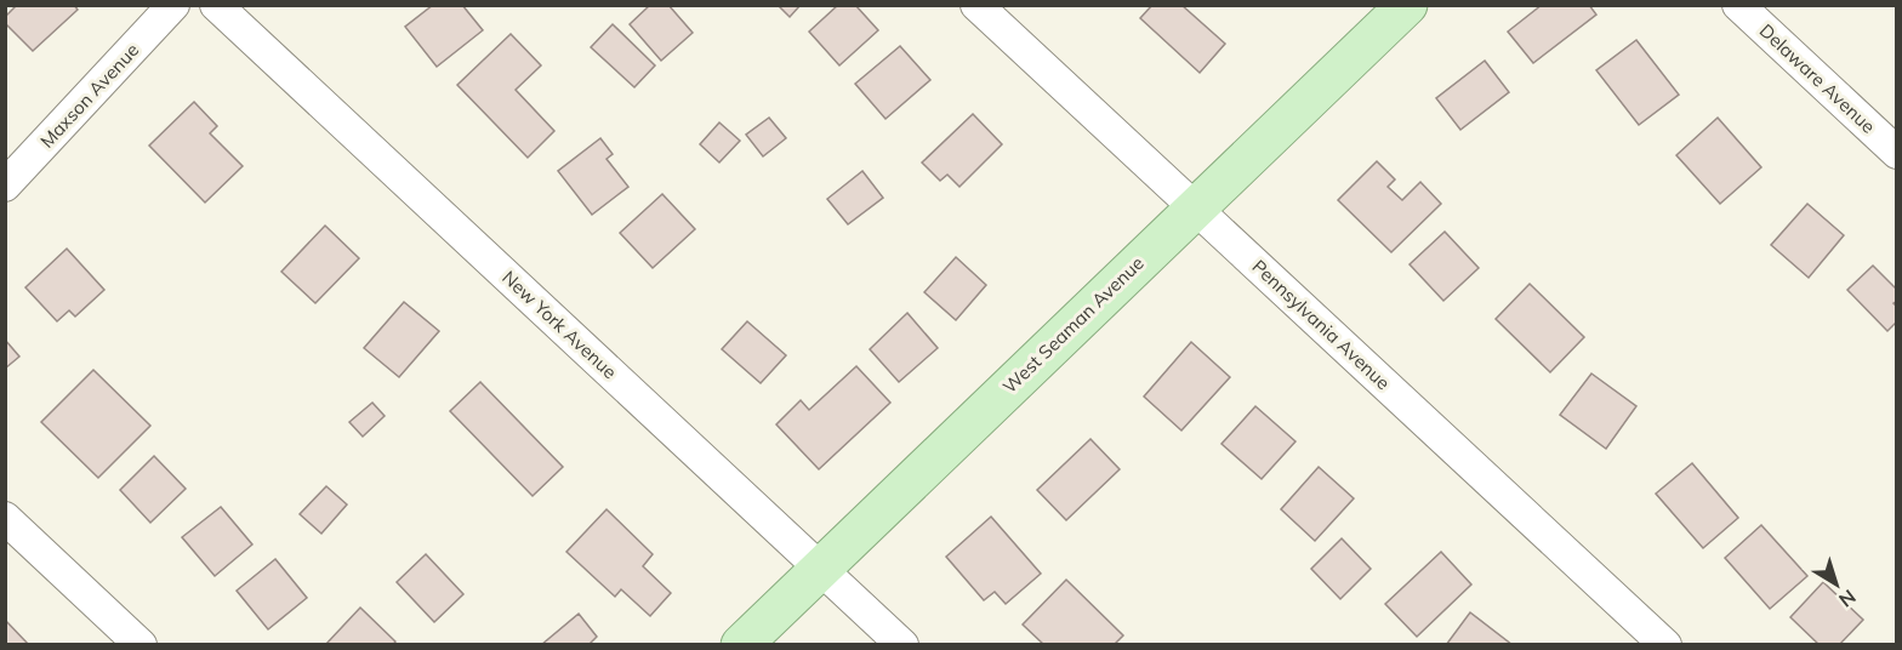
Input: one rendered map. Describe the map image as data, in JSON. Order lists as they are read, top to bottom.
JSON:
{
  "streets": {
    "main road": ["West Seaman Avenue"],
    "street": [
      "Delaware Avenue",
      "Maxson Avenue",
      "New York Avenue",
      "Pennsylvania Avenue"
    ]
  },
  "crossings": [
    ["New York Avenue", "West Seaman Avenue"],
    ["West Seaman Avenue", "Pennsylvania Avenue"]
  ],
  "north": "bottom right"
}
